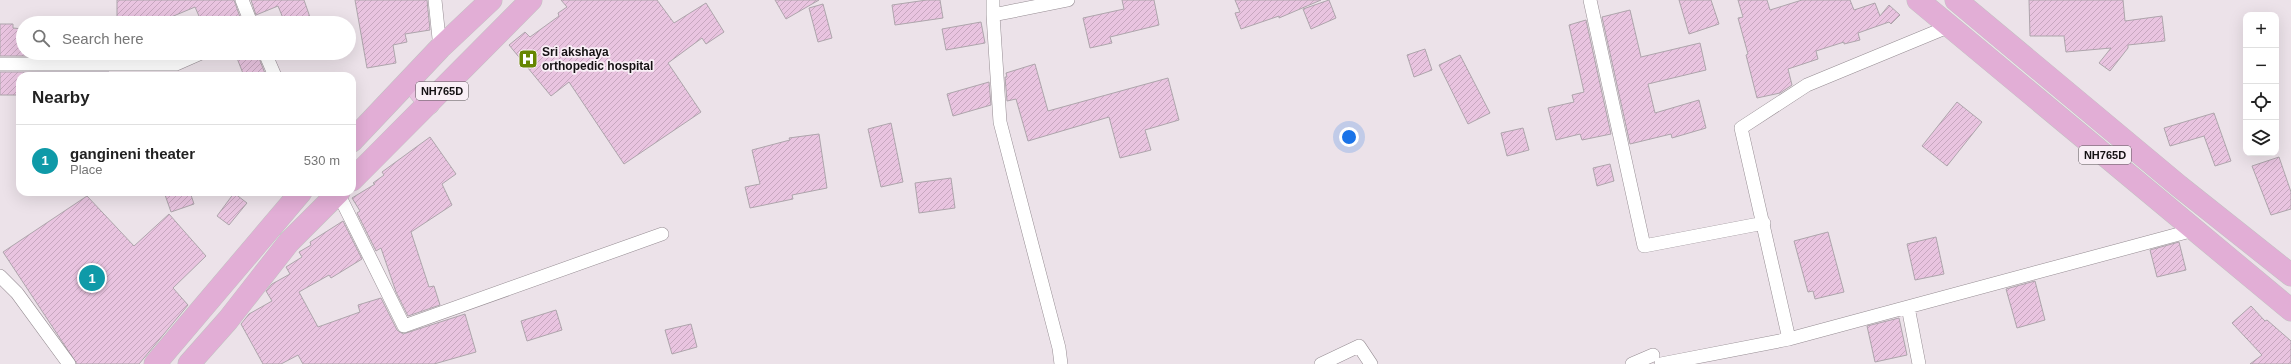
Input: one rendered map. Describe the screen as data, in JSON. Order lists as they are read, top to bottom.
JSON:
{
  "streets": {
    "highway": ["NH765D"]
  },
  "places": {
    "hospital": ["Sri akshaya orthopedic hospital"]
  },
  "page": {
    "map_buttons": ["+", "−"],
    "search": "Search here",
    "heading": "Nearby",
    "list": [
      {
        "mark": "1",
        "name": "gangineni theater",
        "note": "Place",
        "value": "530 m"
      }
    ],
    "pins": "1"
  }
}
